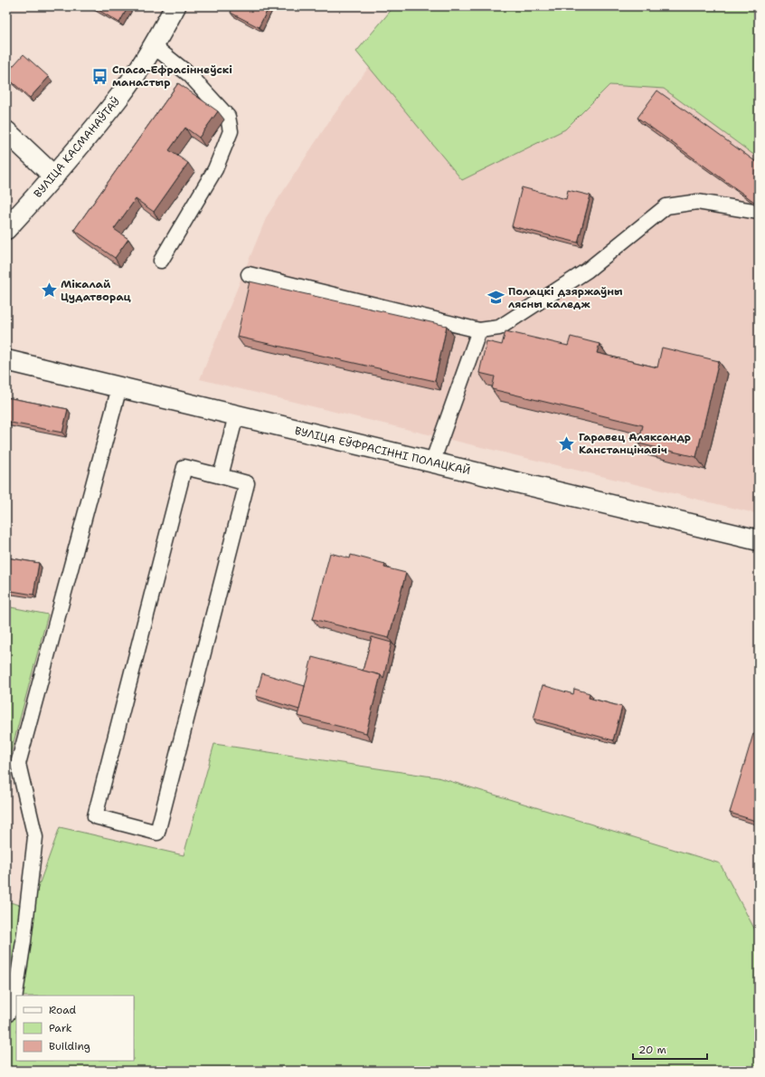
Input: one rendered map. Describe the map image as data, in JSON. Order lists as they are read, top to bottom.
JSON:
{
  "streets": {
    "street": ["ВУЛІЦА КАСМАНАЎТАЎ", "ВУЛІЦА ЕЎФРАСІННІ ПОЛАЦКАЙ"]
  },
  "places": {
    "bus stop": ["Спаса-Ефрасіннеўскі манастыр"],
    "place": ["Мікалай Цудатворац", "Гаравец Аляксандр Канстанцінавіч"],
    "school or university": ["Полацкі дзяржаўны лясны каледж"]
  },
  "legend": ["Road", "Park", "Building"],
  "scale_bar": "20 m"
}
